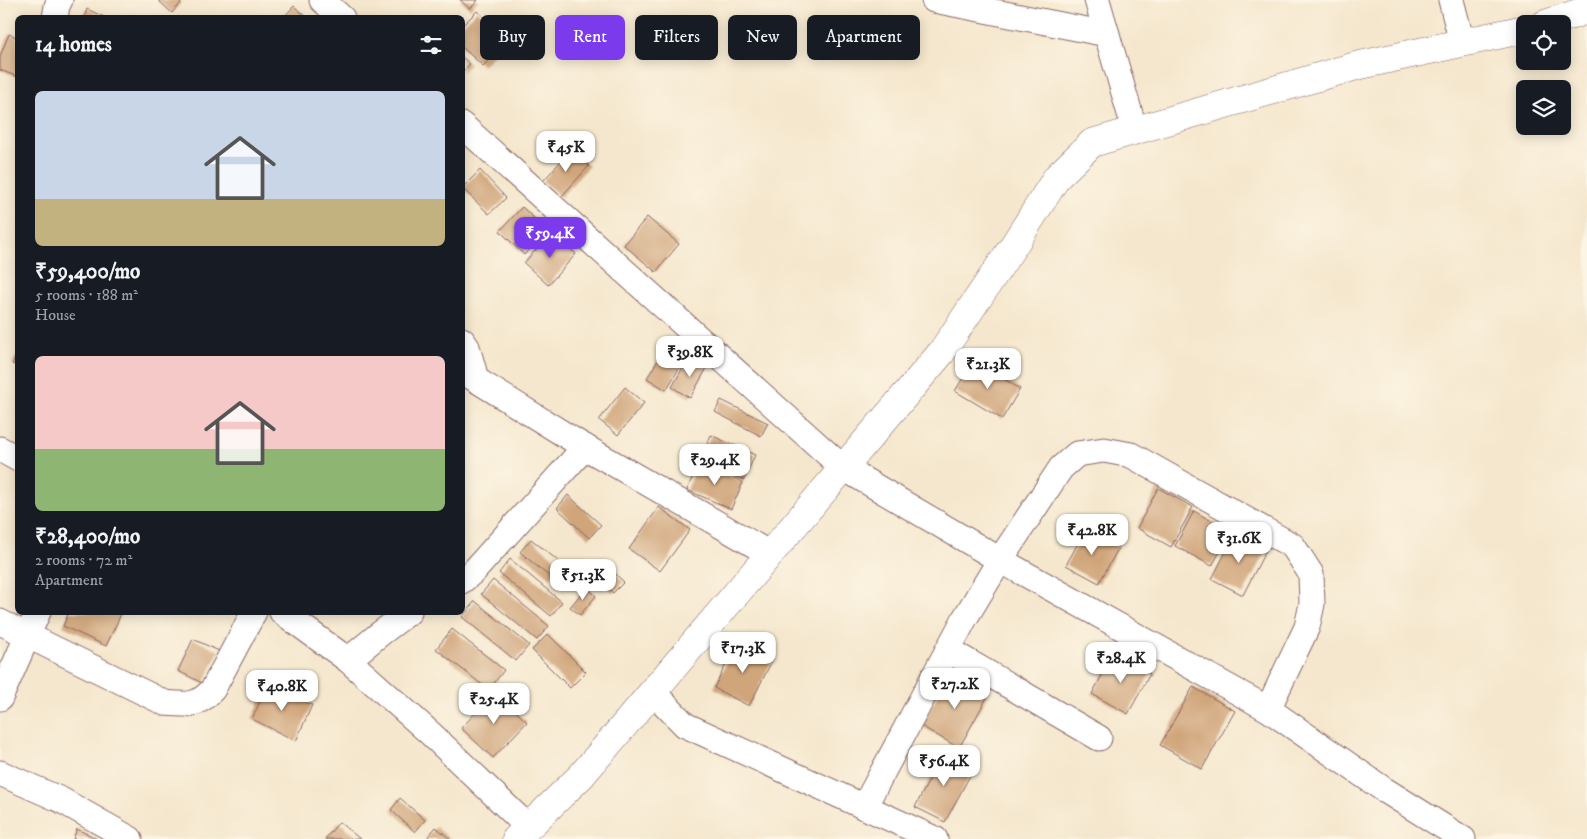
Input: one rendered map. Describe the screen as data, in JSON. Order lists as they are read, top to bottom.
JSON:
{
  "page": {
    "chip": [
      "Buy",
      "Rent",
      "Filters",
      "New",
      "Apartment"
    ],
    "heading": "14 homes",
    "list": [
      {
        "name": "₹59,400/mo",
        "note": "5 rooms · 188 m² · House"
      },
      {
        "name": "₹28,400/mo",
        "note": "2 rooms · 72 m² · Apartment"
      }
    ],
    "price": [
      "₹45K",
      "₹59.4K",
      "₹39.8K",
      "₹21.3K",
      "₹29.4K",
      "₹42.8K",
      "₹31.6K",
      "₹51.3K",
      "₹17.3K",
      "₹28.4K",
      "₹27.2K",
      "₹40.8K",
      "₹25.4K",
      "₹56.4K"
    ]
  }
}
